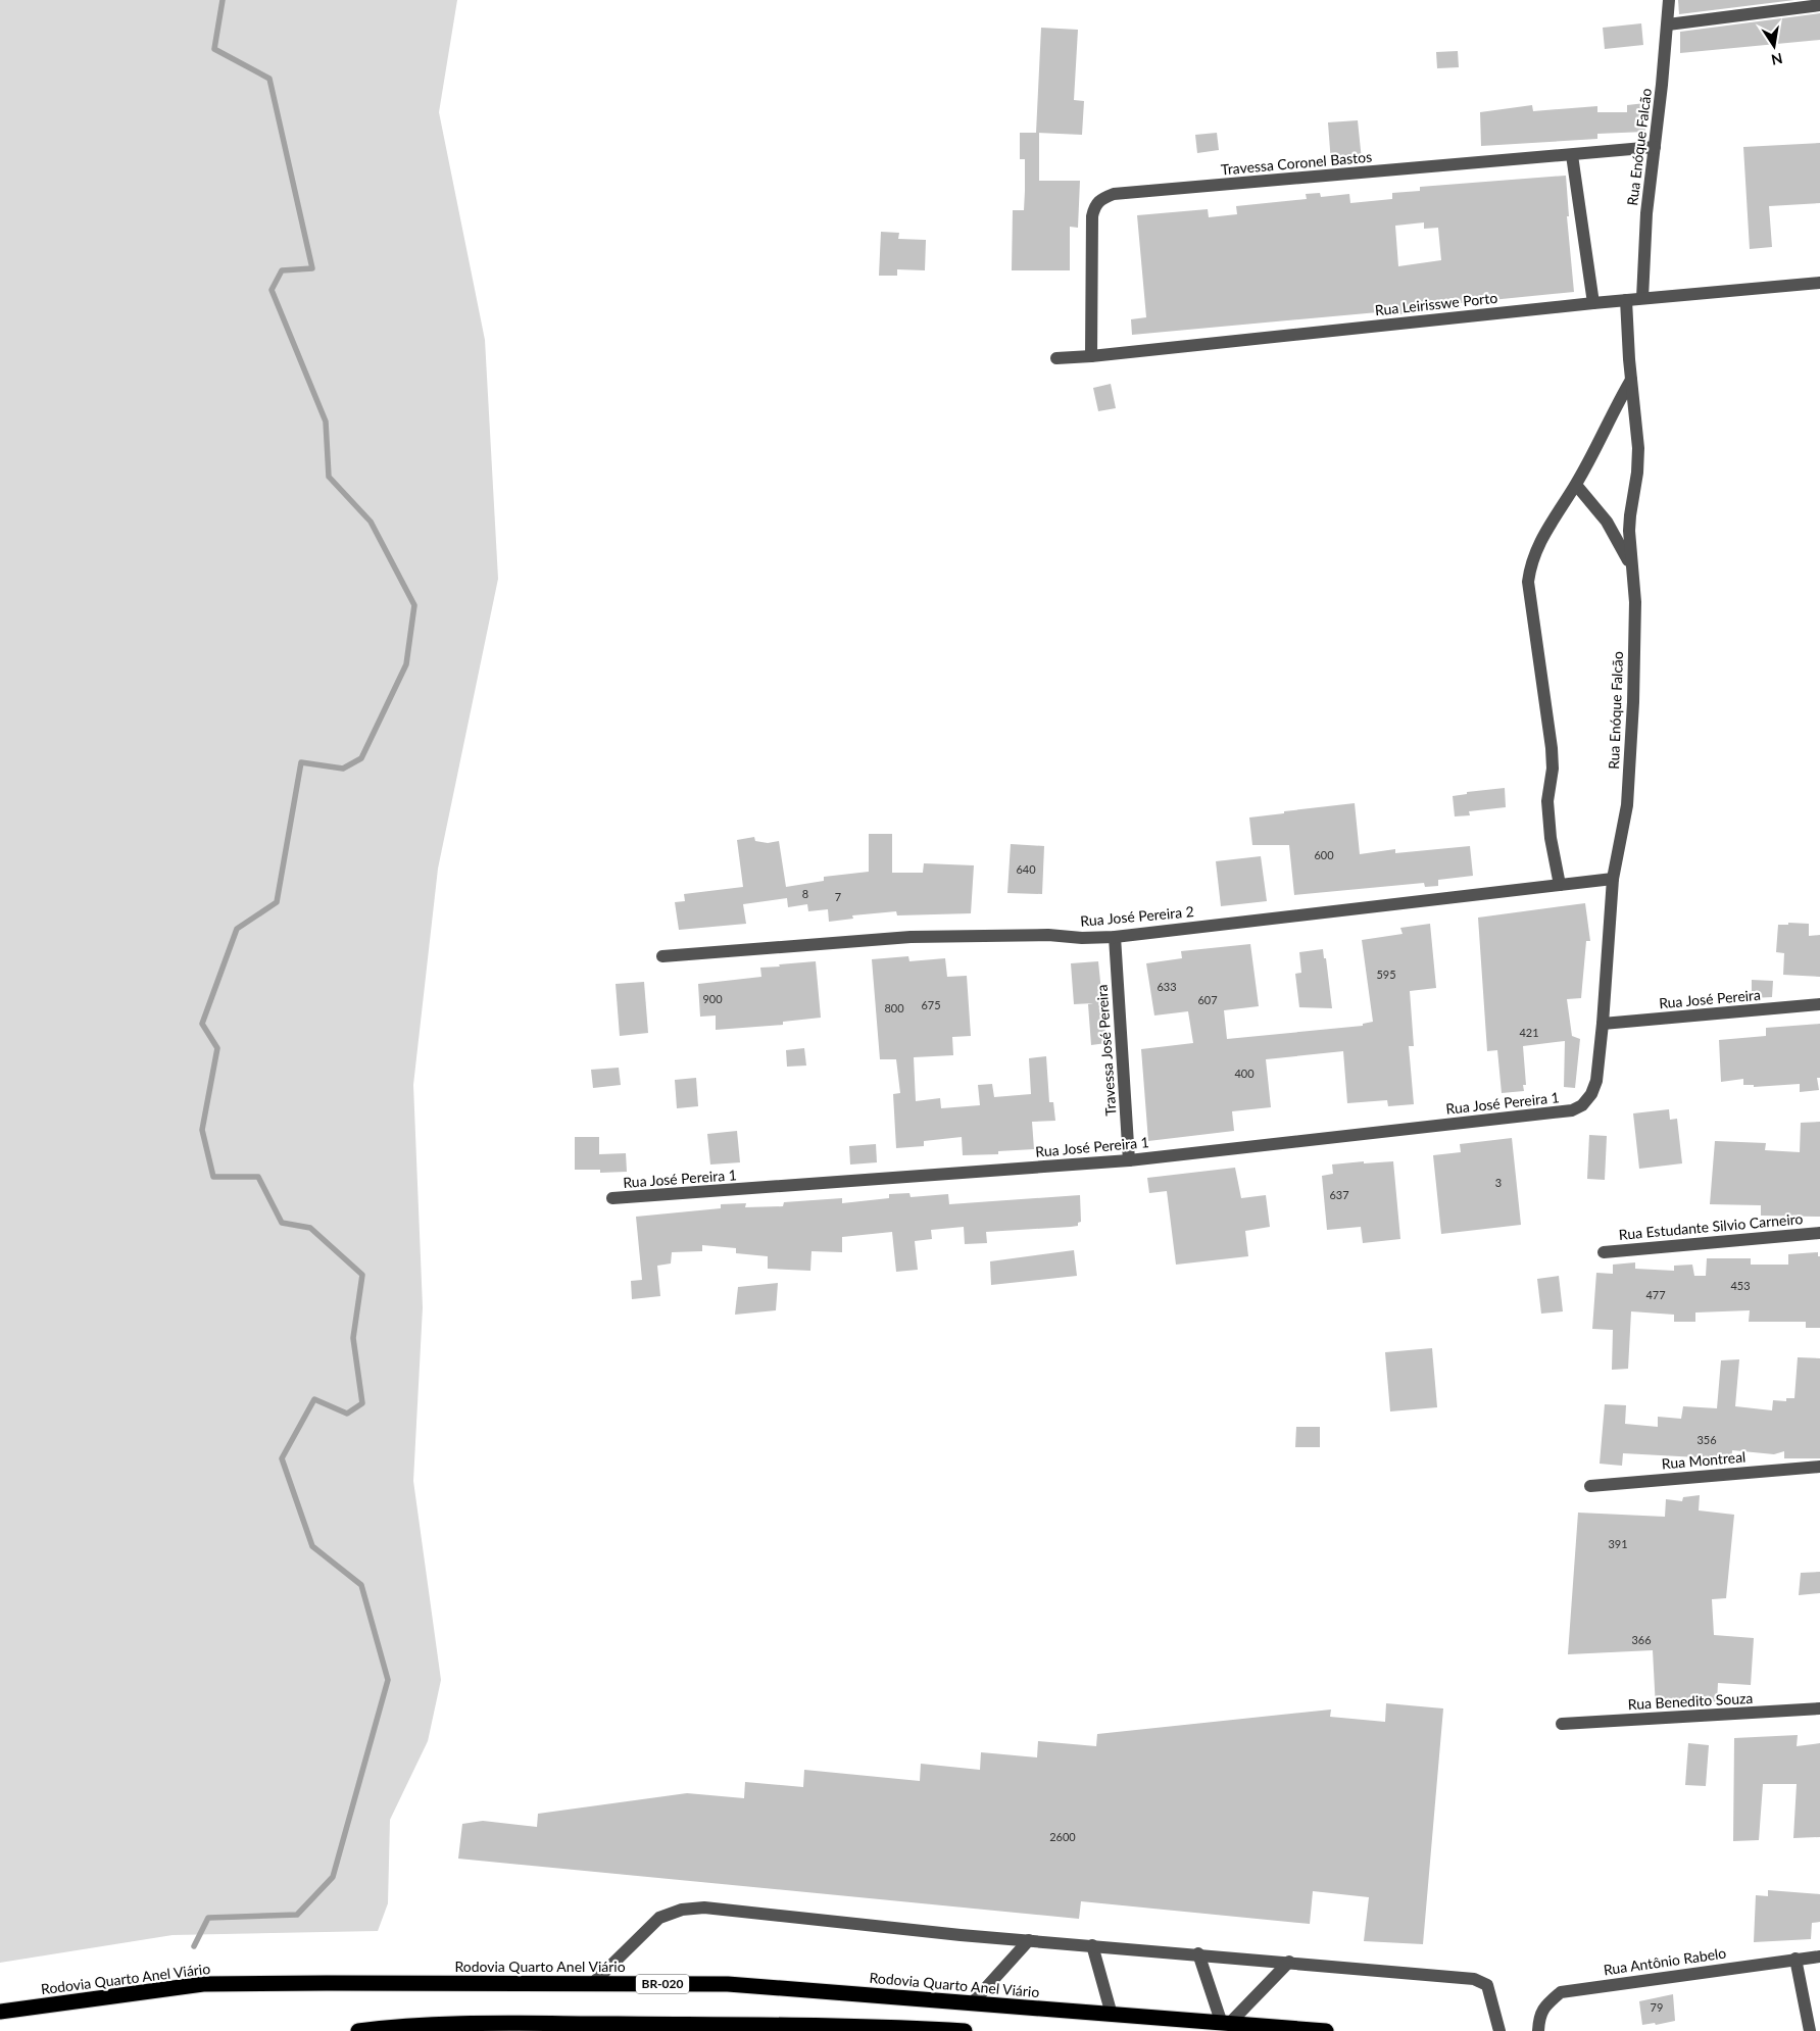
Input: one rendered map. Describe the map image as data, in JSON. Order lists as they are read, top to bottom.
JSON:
{
  "streets": {
    "highway": ["Rodovia Quarto Anel Viário", "BR-020"],
    "street": [
      "Rua Enóque Falcão",
      "Travessa Coronel Bastos",
      "Rua Leirisswe Porto",
      "Rua José Pereira 2",
      "Rua José Pereira",
      "Travessa José Pereira",
      "Rua José Pereira 1",
      "Rua Estudante Silvio Carneiro",
      "Rua Montreal",
      "Rua Benedito Souza",
      "Rua Antônio Rabelo"
    ]
  },
  "crossings": [
    ["Rua Enóque Falcão", "Travessa Coronel Bastos"],
    ["Rua Enóque Falcão", "Rua Leirisswe Porto"],
    ["Rua Enóque Falcão", "Rua José Pereira 2"],
    ["Rua Enóque Falcão", "Rua José Pereira"],
    ["Rua Enóque Falcão", "Rua José Pereira 1"],
    ["Travessa Coronel Bastos", "Rua Leirisswe Porto"],
    ["Rua José Pereira 2", "Travessa José Pereira"],
    ["Travessa José Pereira", "Rua José Pereira 1"]
  ],
  "house_numbers": [
    "600",
    "640",
    "8",
    "7",
    "595",
    "633",
    "900",
    "607",
    "675",
    "800",
    "421",
    "400",
    "3",
    "637",
    "453",
    "477",
    "356",
    "391",
    "366",
    "2600",
    "79"
  ],
  "north": "bottom"
}
